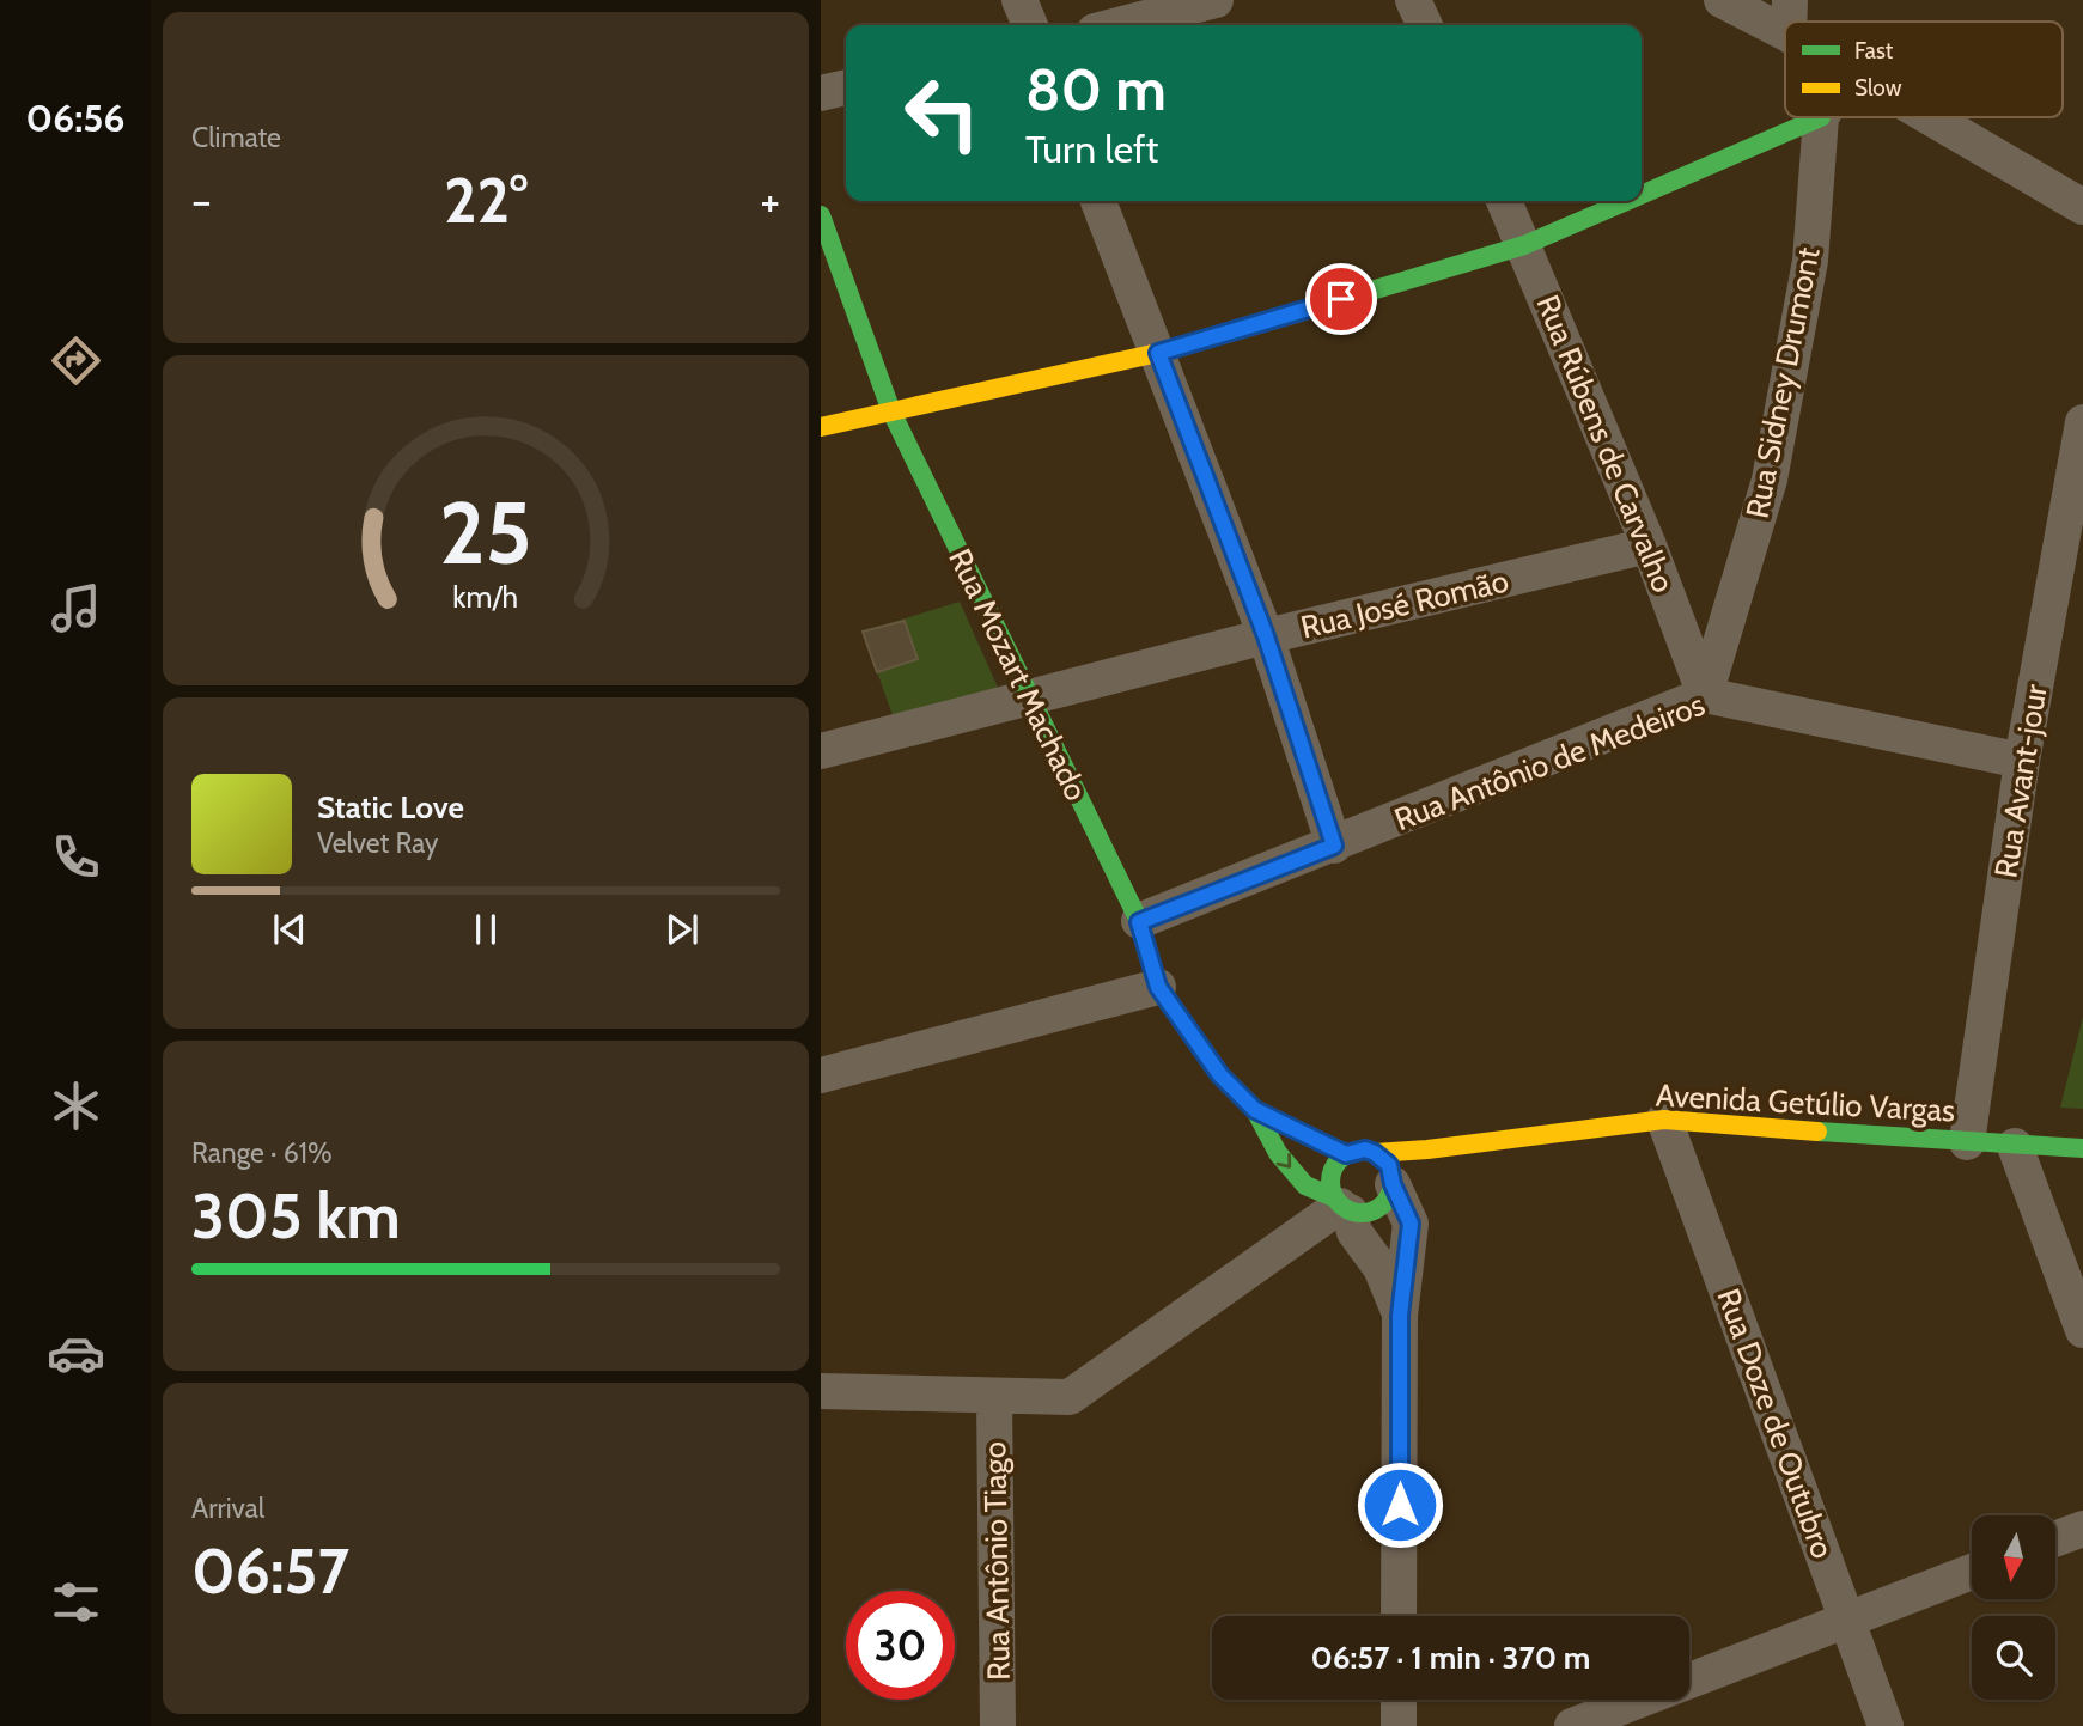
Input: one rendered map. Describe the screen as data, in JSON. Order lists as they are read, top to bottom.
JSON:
{
  "streets": {
    "street": [
      "Rua Sidney Drumont",
      "Rua Rúbens de Carvalho",
      "Rua José Romão",
      "Rua Mozart Machado",
      "Rua Antônio de Medeiros",
      "Rua Avant-jour",
      "Avenida Getúlio Vargas",
      "Rua Doze de Outubro",
      "Rua Antônio Tiago"
    ]
  },
  "crossings": [
    ["Rua Sidney Drumont", "Rua Rúbens de Carvalho"],
    ["Rua Sidney Drumont", "Rua Antônio de Medeiros"],
    ["Rua Rúbens de Carvalho", "Rua José Romão"],
    ["Rua Rúbens de Carvalho", "Rua Antônio de Medeiros"],
    ["Rua José Romão", "Rua Mozart Machado"],
    ["Rua Mozart Machado", "Rua Antônio de Medeiros"],
    ["Rua Mozart Machado", "Avenida Getúlio Vargas"],
    ["Rua Antônio de Medeiros", "Rua Avant-jour"],
    ["Rua Avant-jour", "Avenida Getúlio Vargas"],
    ["Avenida Getúlio Vargas", "Rua Doze de Outubro"]
  ],
  "legend": ["Fast", "Slow"],
  "north": "bottom",
  "page": {
    "tabs": "06:56",
    "tile": [
      "Climate",
      ["Range · 61%", "305 km"],
      ["Arrival", "06:57"]
    ],
    "turn": ["80 m", "Turn left"],
    "heat": ["−", "22°", "+"],
    "song": ["Static Love", "Velvet Ray"],
    "limit": "30",
    "trip": "06:57 · 1 min · 370 m",
    "gauge": ["25", "km/h"]
  }
}
